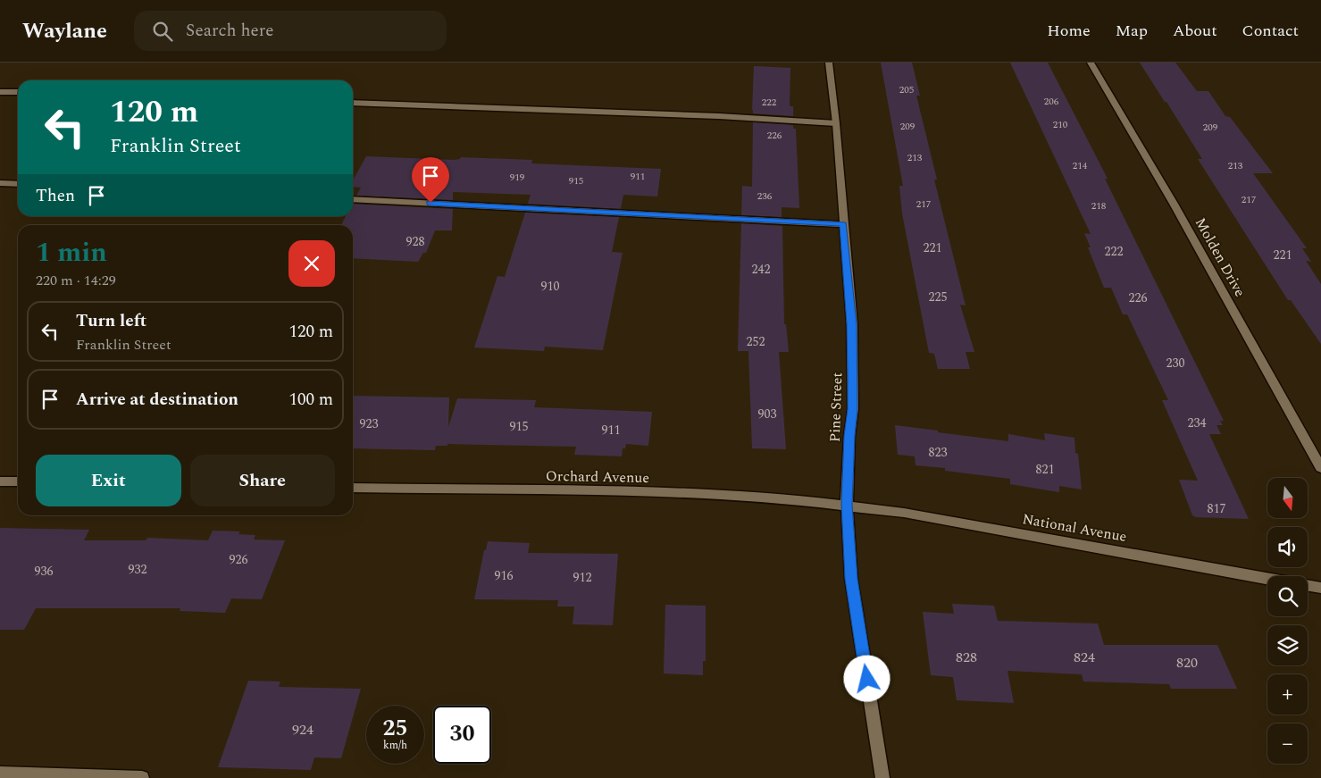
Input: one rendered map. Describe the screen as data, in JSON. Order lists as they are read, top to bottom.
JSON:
{
  "streets": {
    "street": [
      "Molden Drive",
      "Pine Street",
      "Orchard Avenue",
      "National Avenue"
    ]
  },
  "crossings": [
    ["Pine Street", "Orchard Avenue"],
    ["Pine Street", "National Avenue"],
    ["Orchard Avenue", "National Avenue"]
  ],
  "house_numbers": [
    "205",
    "206",
    "222",
    "210",
    "209",
    "209",
    "226",
    "213",
    "214",
    "213",
    "911",
    "919",
    "915",
    "236",
    "217",
    "217",
    "218",
    "928",
    "221",
    "222",
    "221",
    "242",
    "910",
    "225",
    "226",
    "252",
    "230",
    "903",
    "234",
    "923",
    "915",
    "911",
    "823",
    "821",
    "817",
    "926",
    "932",
    "936",
    "916",
    "912",
    "828",
    "824",
    "820",
    "924"
  ],
  "north": "bottom",
  "page": {
    "header": "Waylane",
    "search": "Search here",
    "nav": [
      "Home",
      "Map",
      "About",
      "Contact"
    ],
    "turn": ["120 m", "Franklin Street"],
    "then": "Then",
    "heading": ["1 min", "220 m · 14:29"],
    "list": [
      {
        "name": "Turn left",
        "note": "Franklin Street",
        "value": "120 m"
      },
      {
        "name": "Arrive at destination",
        "value": "100 m"
      }
    ],
    "buttons": ["Exit", "Share"],
    "map_buttons": ["+", "−"],
    "speed": "25 km/h",
    "limit": "30"
  }
}
